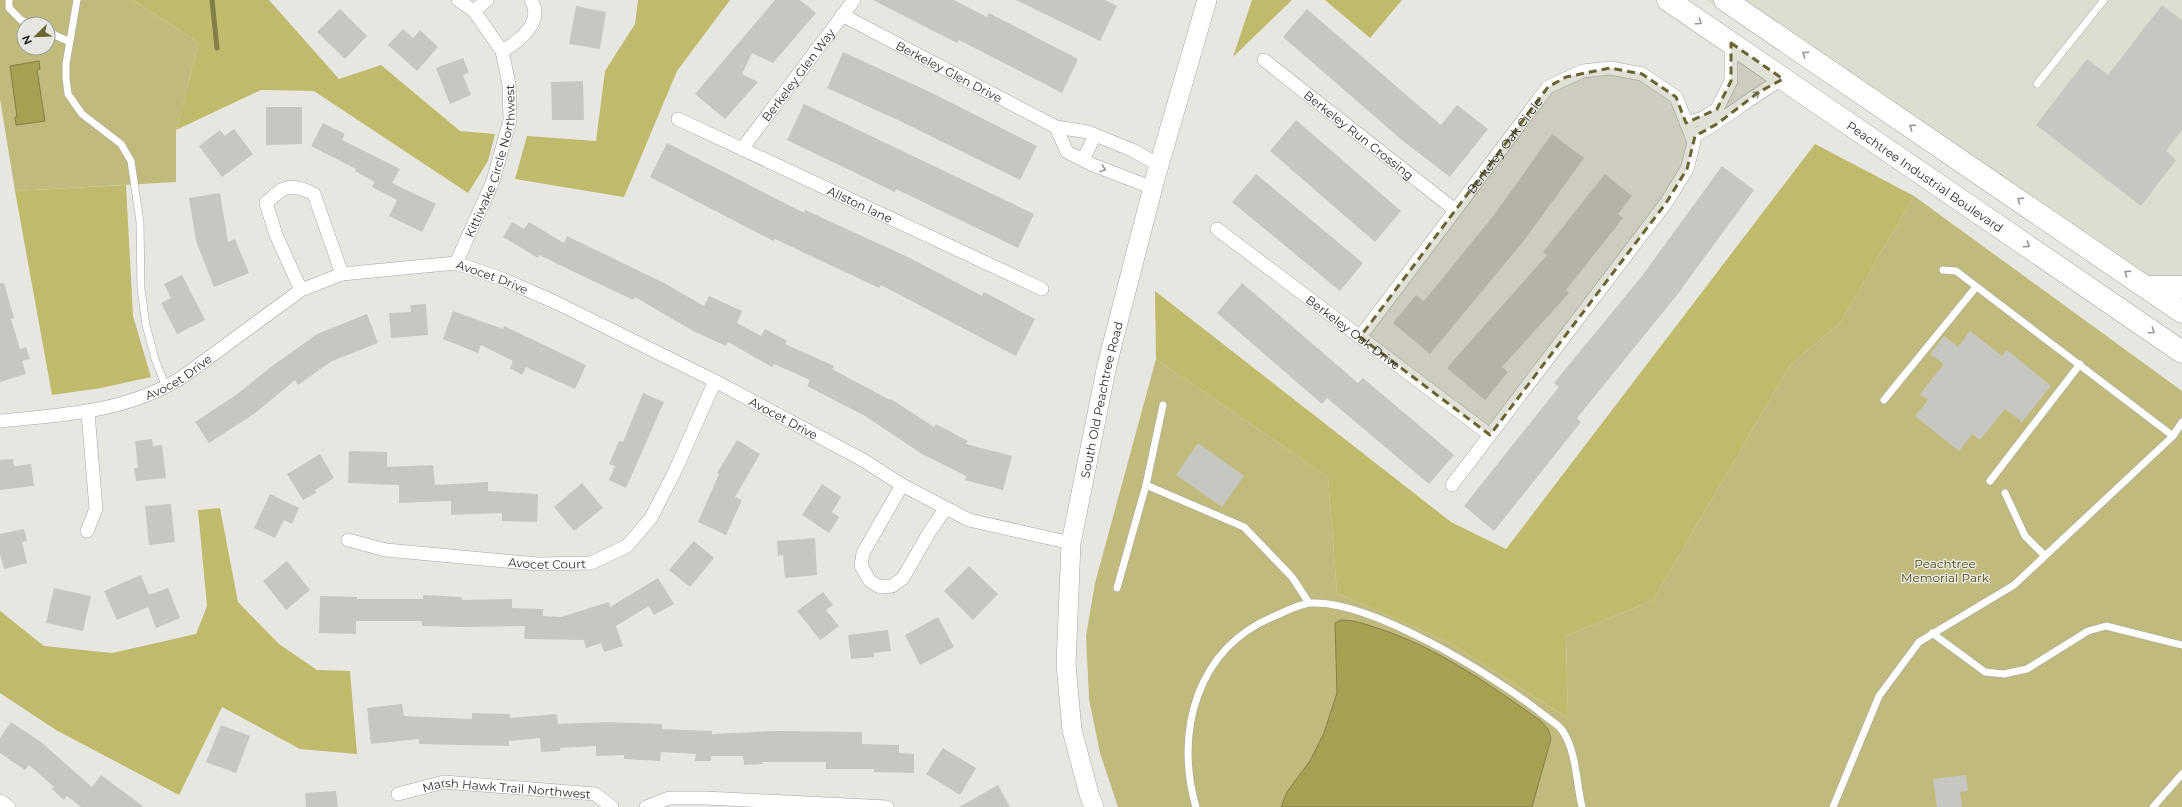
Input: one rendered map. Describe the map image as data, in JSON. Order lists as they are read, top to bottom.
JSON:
{
  "streets": {
    "highway": ["Peachtree Industrial Boulevard"],
    "street": [
      "Berkeley Glen Drive",
      "Berkeley Glen Way",
      "Berkeley Run Crossing",
      "Berkeley Oak Circle",
      "Kittiwake Circle Northwest",
      "Allston lane",
      "Avocet Drive",
      "Berkeley Oak Drive",
      "South Old Peachtree Road",
      "Avocet Court",
      "Marsh Hawk Trail Northwest"
    ]
  },
  "crossings": [
    ["Berkeley Glen Drive", "Berkeley Glen Way"],
    ["Berkeley Glen Drive", "South Old Peachtree Road"],
    ["Berkeley Glen Way", "Allston lane"],
    ["Berkeley Run Crossing", "Berkeley Oak Circle"],
    ["Berkeley Oak Circle", "Berkeley Oak Drive"],
    ["Kittiwake Circle Northwest", "Avocet Drive"],
    ["Avocet Drive", "South Old Peachtree Road"],
    ["Avocet Drive", "Avocet Court"]
  ],
  "parks": ["Peachtree Memorial Park"],
  "north": "bottom left"
}
